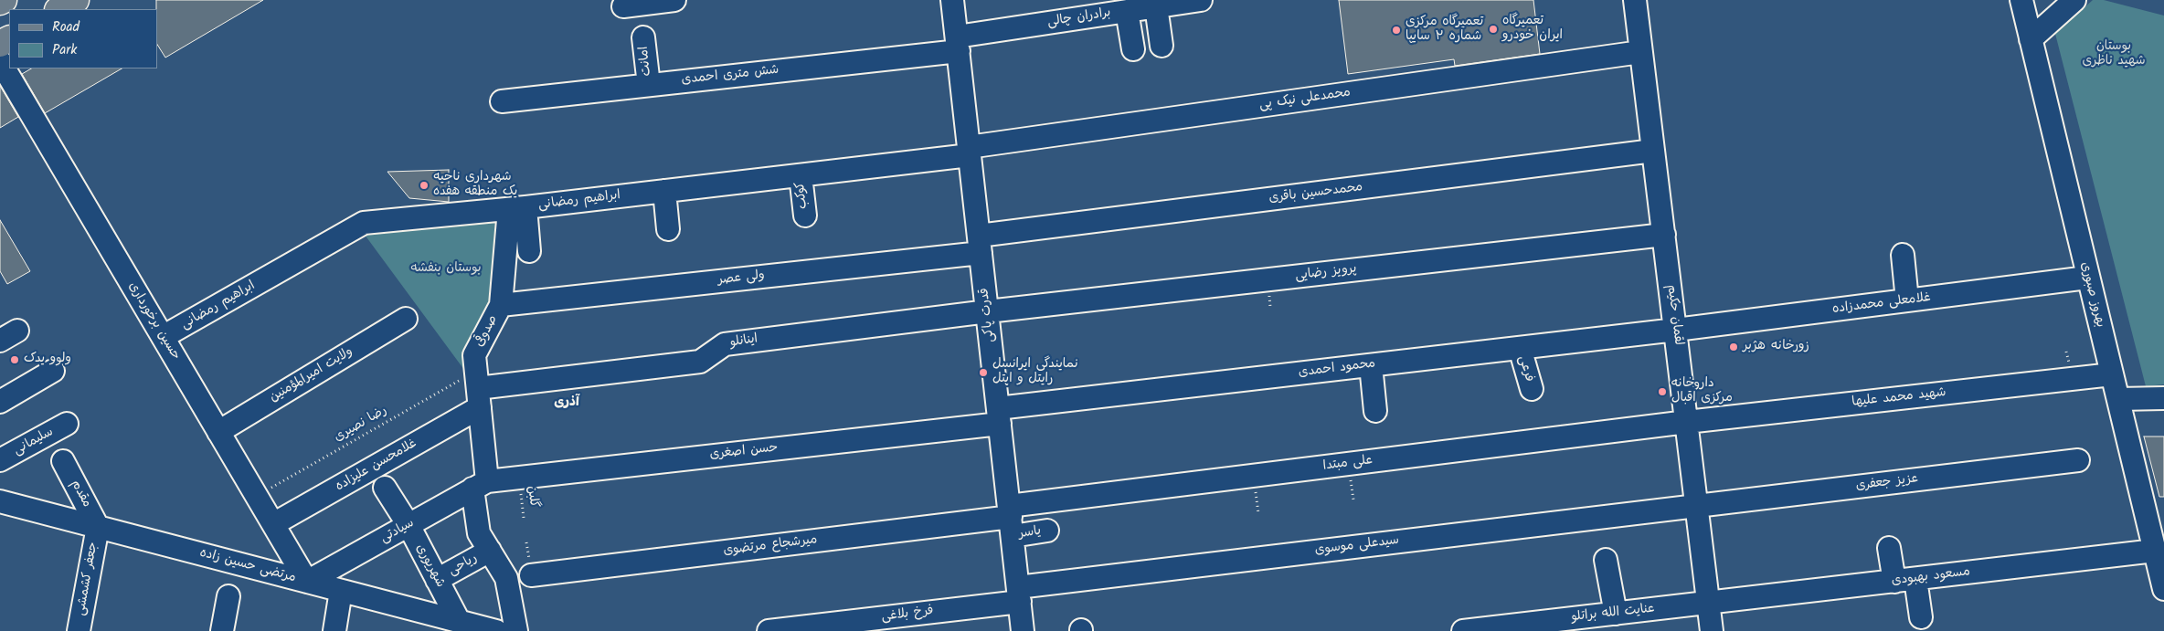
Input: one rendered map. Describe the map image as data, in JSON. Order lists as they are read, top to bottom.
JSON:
{
  "streets": {
    "street": [
      "برادران چالی",
      "امانت",
      "شش متری احمدی",
      "محمدعلی نیک پی",
      "محمدحسین باقری",
      "کوکب",
      "ابراهیم رمضانی",
      "پرویز رضایی",
      "ولی عصر",
      "بهروز صبوری",
      "غلامعلی محمدزاده",
      "قدرت پاکی",
      "لقمان حکیم",
      "حسین برخورداری",
      "صدوقی",
      "اینانلو",
      "محمود احمدی",
      "فرعی",
      "ولایت امیرالمؤمنین",
      "شهید محمد علیها",
      "سلیمانی",
      "حسن اصغری",
      "علی مبتدا",
      "غلامحسن علیزاده",
      "عزیز جعفری",
      "مقدم",
      "سیادتی",
      "یاسر",
      "میرشجاع مرتضوی",
      "سیدعلی موسوی",
      "ریاحی",
      "مرتضی حسین زاده",
      "شهریوری",
      "مسعود بهبودی",
      "جعفر کشمشی",
      "عنایت الله براتلو",
      "فرخ بلاغی"
    ],
    "path": ["رضا نصیری", "گلبن"]
  },
  "crossings": [
    ["برادران چالی", "شش متری احمدی"],
    ["برادران چالی", "قدرت پاکی"],
    ["امانت", "شش متری احمدی"],
    ["شش متری احمدی", "قدرت پاکی"],
    ["محمدعلی نیک پی", "ابراهیم رمضانی"],
    ["محمدعلی نیک پی", "قدرت پاکی"],
    ["محمدعلی نیک پی", "لقمان حکیم"],
    ["محمدحسین باقری", "ولی عصر"],
    ["محمدحسین باقری", "قدرت پاکی"],
    ["محمدحسین باقری", "لقمان حکیم"],
    ["کوکب", "ابراهیم رمضانی"],
    ["ابراهیم رمضانی", "قدرت پاکی"],
    ["ابراهیم رمضانی", "حسین برخورداری"],
    ["ابراهیم رمضانی", "صدوقی"],
    ["پرویز رضایی", "قدرت پاکی"],
    ["پرویز رضایی", "لقمان حکیم"],
    ["پرویز رضایی", "اینانلو"],
    ["ولی عصر", "قدرت پاکی"],
    ["ولی عصر", "صدوقی"],
    ["بهروز صبوری", "غلامعلی محمدزاده"],
    ["بهروز صبوری", "شهید محمد علیها"],
    ["بهروز صبوری", "مسعود بهبودی"],
    ["غلامعلی محمدزاده", "لقمان حکیم"],
    ["غلامعلی محمدزاده", "محمود احمدی"],
    ["قدرت پاکی", "اینانلو"],
    ["قدرت پاکی", "محمود احمدی"],
    ["قدرت پاکی", "حسن اصغری"],
    ["قدرت پاکی", "علی مبتدا"],
    ["قدرت پاکی", "یاسر"],
    ["قدرت پاکی", "میرشجاع مرتضوی"],
    ["قدرت پاکی", "سیدعلی موسوی"],
    ["قدرت پاکی", "فرخ بلاغی"],
    ["لقمان حکیم", "محمود احمدی"],
    ["لقمان حکیم", "شهید محمد علیها"],
    ["لقمان حکیم", "علی مبتدا"],
    ["لقمان حکیم", "عزیز جعفری"],
    ["لقمان حکیم", "سیدعلی موسوی"],
    ["لقمان حکیم", "مسعود بهبودی"],
    ["لقمان حکیم", "عنایت الله براتلو"],
    ["حسین برخورداری", "ولایت امیرالمؤمنین"],
    ["حسین برخورداری", "رضا نصیری"],
    ["حسین برخورداری", "غلامحسن علیزاده"],
    ["حسین برخورداری", "سیادتی"],
    ["حسین برخورداری", "مرتضی حسین زاده"],
    ["صدوقی", "اینانلو"],
    ["صدوقی", "رضا نصیری"],
    ["صدوقی", "حسن اصغری"],
    ["صدوقی", "غلامحسن علیزاده"],
    ["صدوقی", "سیادتی"],
    ["صدوقی", "ریاحی"],
    ["اینانلو", "رضا نصیری"],
    ["اینانلو", "غلامحسن علیزاده"],
    ["محمود احمدی", "فرعی"],
    ["محمود احمدی", "حسن اصغری"],
    ["شهید محمد علیها", "علی مبتدا"],
    ["رضا نصیری", "غلامحسن علیزاده"],
    ["حسن اصغری", "گلبن"],
    ["حسن اصغری", "سیادتی"],
    ["علی مبتدا", "یاسر"],
    ["علی مبتدا", "میرشجاع مرتضوی"],
    ["عزیز جعفری", "سیدعلی موسوی"],
    ["مقدم", "مرتضی حسین زاده"],
    ["مقدم", "جعفر کشمشی"],
    ["سیادتی", "مرتضی حسین زاده"],
    ["سیادتی", "شهریوری"],
    ["یاسر", "میرشجاع مرتضوی"],
    ["سیدعلی موسوی", "فرخ بلاغی"],
    ["ریاحی", "شهریوری"],
    ["مرتضی حسین زاده", "شهریوری"],
    ["مرتضی حسین زاده", "جعفر کشمشی"],
    ["مسعود بهبودی", "عنایت الله براتلو"]
  ],
  "districts": ["آذری"],
  "parks": ["بوستان شهید ناظری", "بوستان بنفشه"],
  "places": [
    "تعمیرگاه ایران خودرو",
    "تعمیرگاه مرکزی شماره ۲ سایپا",
    "شهرداری ناحیه یک منطقه هفده",
    "زورخانه هژبر",
    "ولوو یدک",
    "نمایندگی ایرانسل رایتل و اپتل",
    "داروخانه مرکزی اقبال"
  ],
  "legend": ["Road", "Park"]
}
